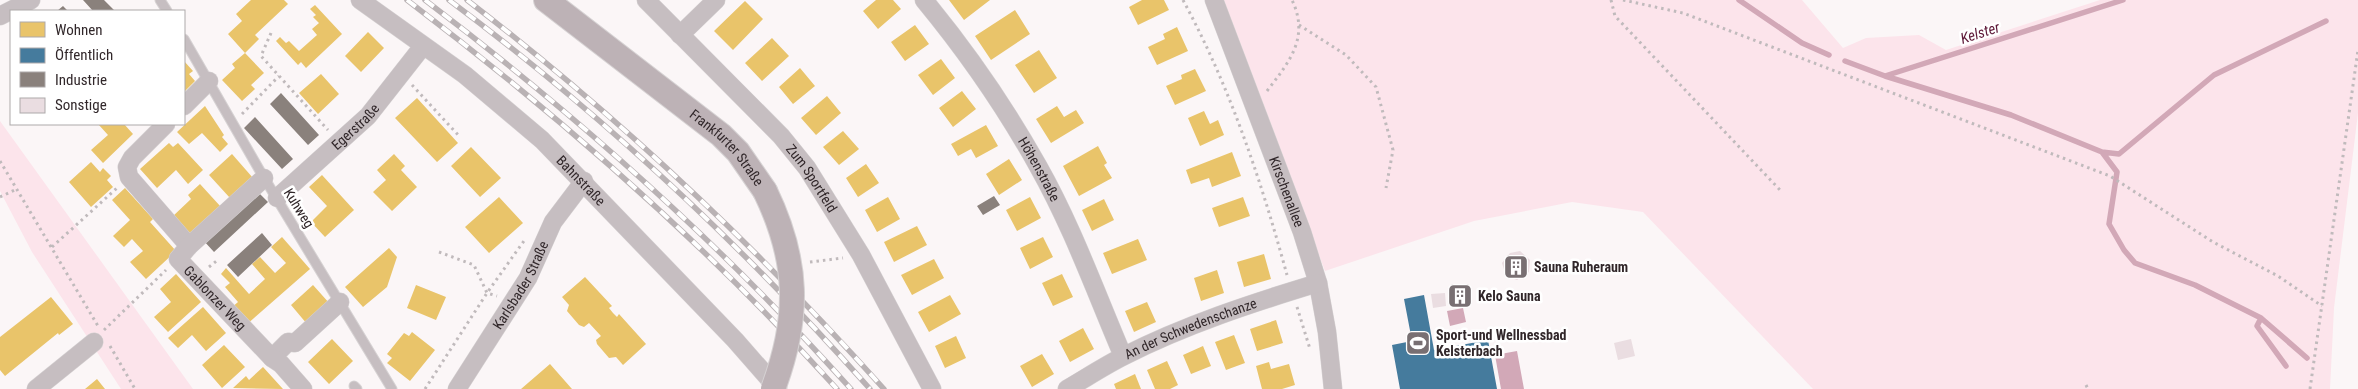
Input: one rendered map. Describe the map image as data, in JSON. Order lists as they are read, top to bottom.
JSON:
{
  "streets": {
    "street": [
      "Egerstraße",
      "Frankfurter Straße",
      "Höhenstraße",
      "Zum Sportfeld",
      "Bahnstraße",
      "Kirschenallee",
      "Karlsbader Straße",
      "Gablonzer Weg",
      "An der Schwedenschanze"
    ],
    "lane": ["Kuhweg"]
  },
  "crossings": [
    ["Egerstraße", "Bahnstraße"],
    ["Egerstraße", "Kuhweg"],
    ["Höhenstraße", "An der Schwedenschanze"],
    ["Bahnstraße", "Karlsbader Straße"],
    ["Kirschenallee", "An der Schwedenschanze"],
    ["Kuhweg", "Gablonzer Weg"]
  ],
  "water": ["Kelster"],
  "places": {
    "building": ["Sauna Ruheraum", "Kelo Sauna"],
    "sports": ["Sport-und Wellnessbad Kelsterbach"]
  },
  "legend": [
    "Wohnen",
    "Öffentlich",
    "Industrie",
    "Sonstige"
  ]
}
